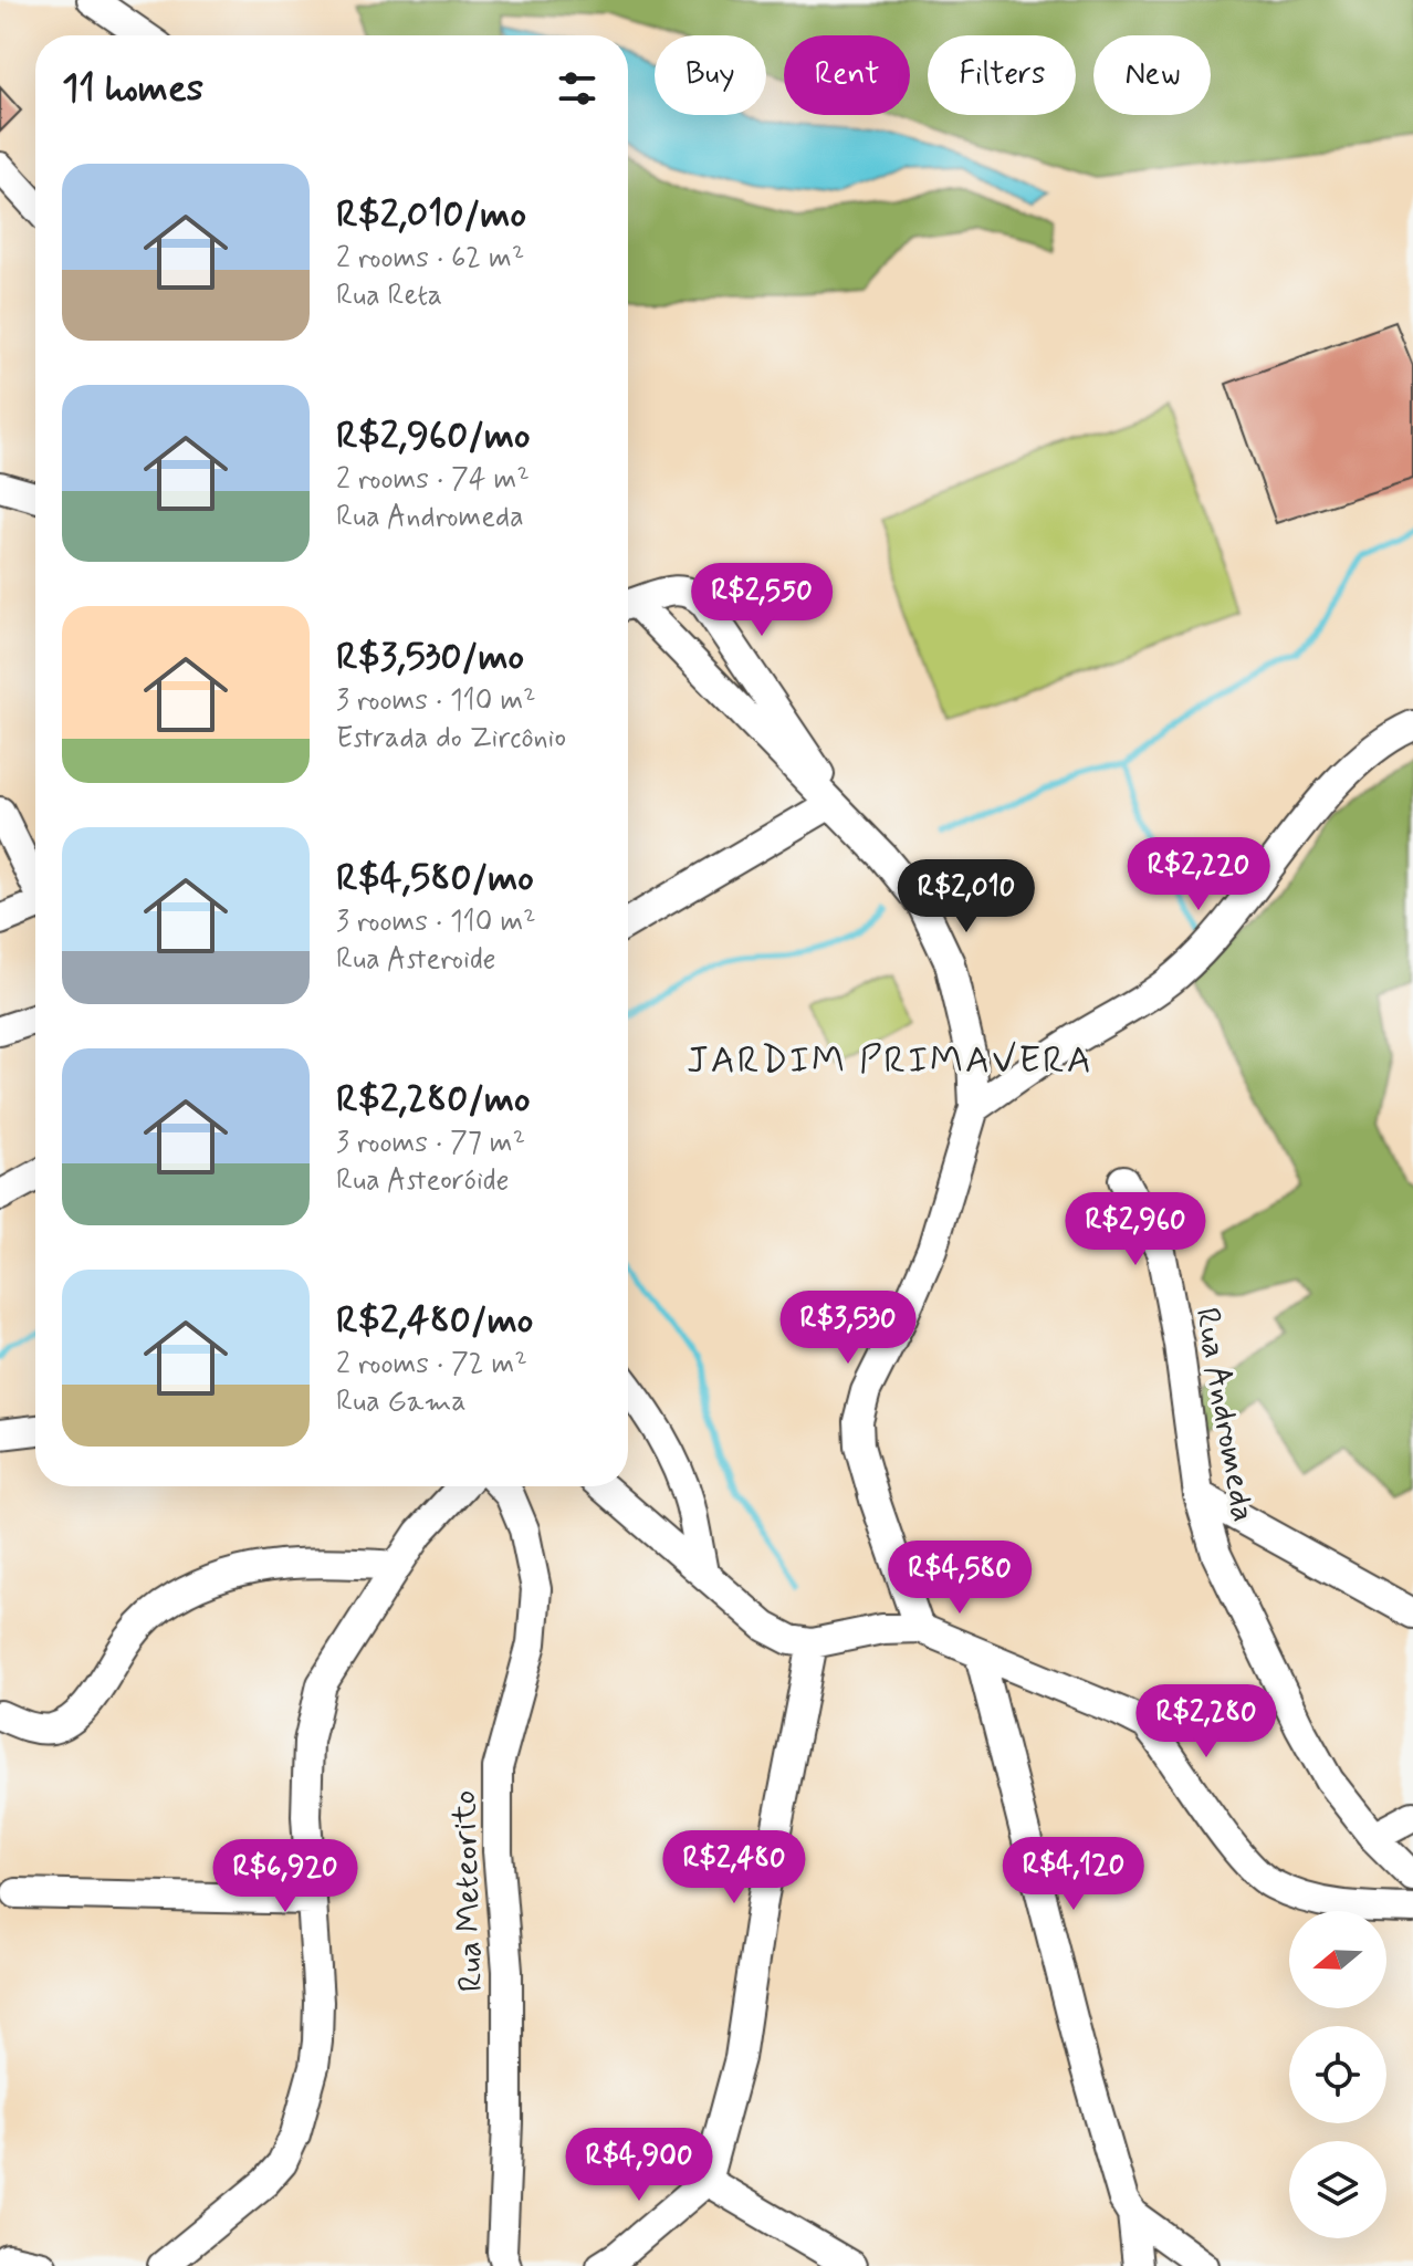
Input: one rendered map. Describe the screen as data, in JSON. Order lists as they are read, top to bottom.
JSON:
{
  "streets": {
    "street": ["Rua Andromeda", "Rua Meteorito"]
  },
  "districts": ["JARDIM PRIMAVERA"],
  "north": "left",
  "page": {
    "chip": [
      "Buy",
      "Rent",
      "Filters",
      "New"
    ],
    "heading": "11 homes",
    "list": [
      {
        "name": "R$2,010/mo",
        "note": "2 rooms · 62 m² · Rua Reta"
      },
      {
        "name": "R$2,960/mo",
        "note": "2 rooms · 74 m² · Rua Andromeda"
      },
      {
        "name": "R$3,530/mo",
        "note": "3 rooms · 110 m² · Estrada do Zircônio"
      },
      {
        "name": "R$4,580/mo",
        "note": "3 rooms · 110 m² · Rua Asteroide"
      },
      {
        "name": "R$2,280/mo",
        "note": "3 rooms · 77 m² · Rua Asteoróide"
      },
      {
        "name": "R$2,480/mo",
        "note": "2 rooms · 72 m² · Rua Gama"
      }
    ],
    "price": [
      "R$2,550",
      "R$2,220",
      "R$2,010",
      "R$2,960",
      "R$3,530",
      "R$4,580",
      "R$2,280",
      "R$2,480",
      "R$4,120",
      "R$6,920",
      "R$4,900"
    ]
  }
}
